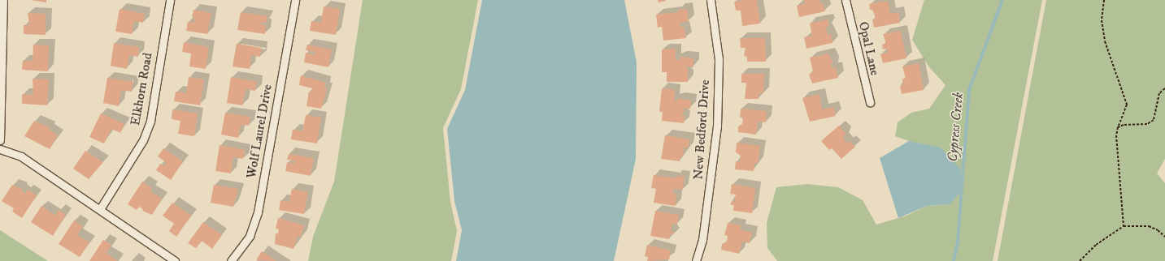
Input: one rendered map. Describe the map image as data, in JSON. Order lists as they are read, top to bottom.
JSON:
{
  "streets": {
    "street": [
      "Opal Lane",
      "Elkhorn Road",
      "New Bedford Drive",
      "Wolf Laurel Drive"
    ]
  },
  "water": ["Cypress Creek"]
}
